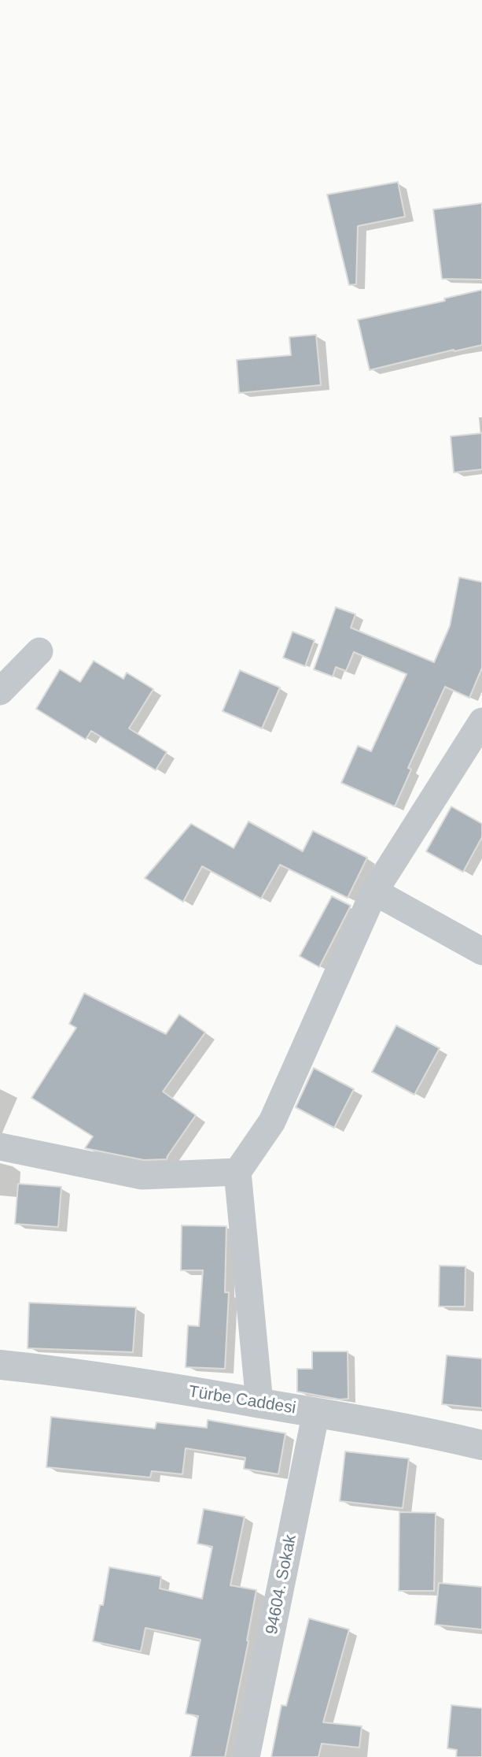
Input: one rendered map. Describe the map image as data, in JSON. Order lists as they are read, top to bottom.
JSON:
{
  "streets": {
    "street": ["Türbe Caddesi", "94604. Sokak"]
  },
  "crossings": [
    ["Türbe Caddesi", "94604. Sokak"]
  ]
}
